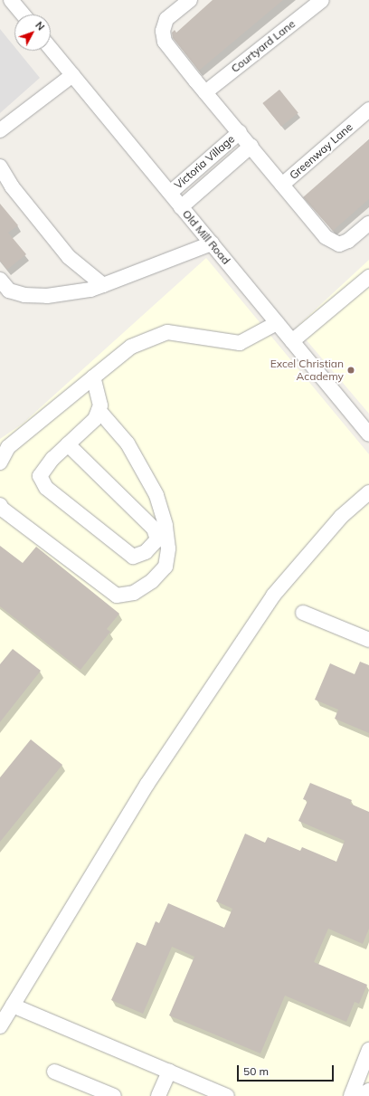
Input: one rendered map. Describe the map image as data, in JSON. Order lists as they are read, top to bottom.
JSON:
{
  "streets": {
    "street": [
      "Courtyard Lane",
      "Greenway Lane",
      "Victoria Village",
      "Old Mill Road"
    ]
  },
  "crossings": [
    ["Victoria Village", "Old Mill Road"]
  ],
  "places": ["Excel Christian Academy"],
  "scale_bar": "50 m",
  "north": "top right"
}
